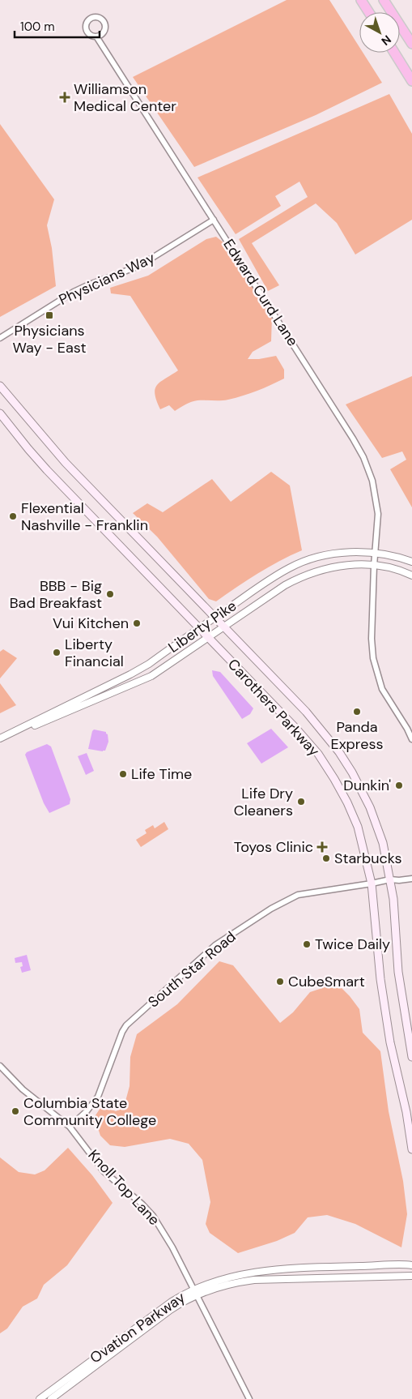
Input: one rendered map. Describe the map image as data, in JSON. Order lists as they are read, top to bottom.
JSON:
{
  "streets": {
    "main road": ["Carothers Parkway"],
    "street": [
      "Physicians Way",
      "Edward Curd Lane",
      "Liberty Pike",
      "South Star Road",
      "Knoll Top Lane",
      "Ovation Parkway"
    ]
  },
  "crossings": [
    ["Physicians Way", "Edward Curd Lane"],
    ["Edward Curd Lane", "Liberty Pike"],
    ["Liberty Pike", "Carothers Parkway"],
    ["Carothers Parkway", "South Star Road"],
    ["South Star Road", "Knoll Top Lane"],
    ["Knoll Top Lane", "Ovation Parkway"]
  ],
  "places": {
    "health": ["Williamson Medical Center", "Toyos Clinic"],
    "transit": ["Physicians Way - East"],
    "other": [
      "Flexential Nashville - Franklin",
      "BBB - Big Bad Breakfast",
      "Vui Kitchen",
      "Liberty Financial",
      "Panda Express",
      "Life Time",
      "Dunkin'",
      "Life Dry Cleaners",
      "Starbucks",
      "Twice Daily",
      "CubeSmart",
      "Columbia State Community College"
    ]
  },
  "scale_bar": "100 m",
  "north": "bottom right"
}
